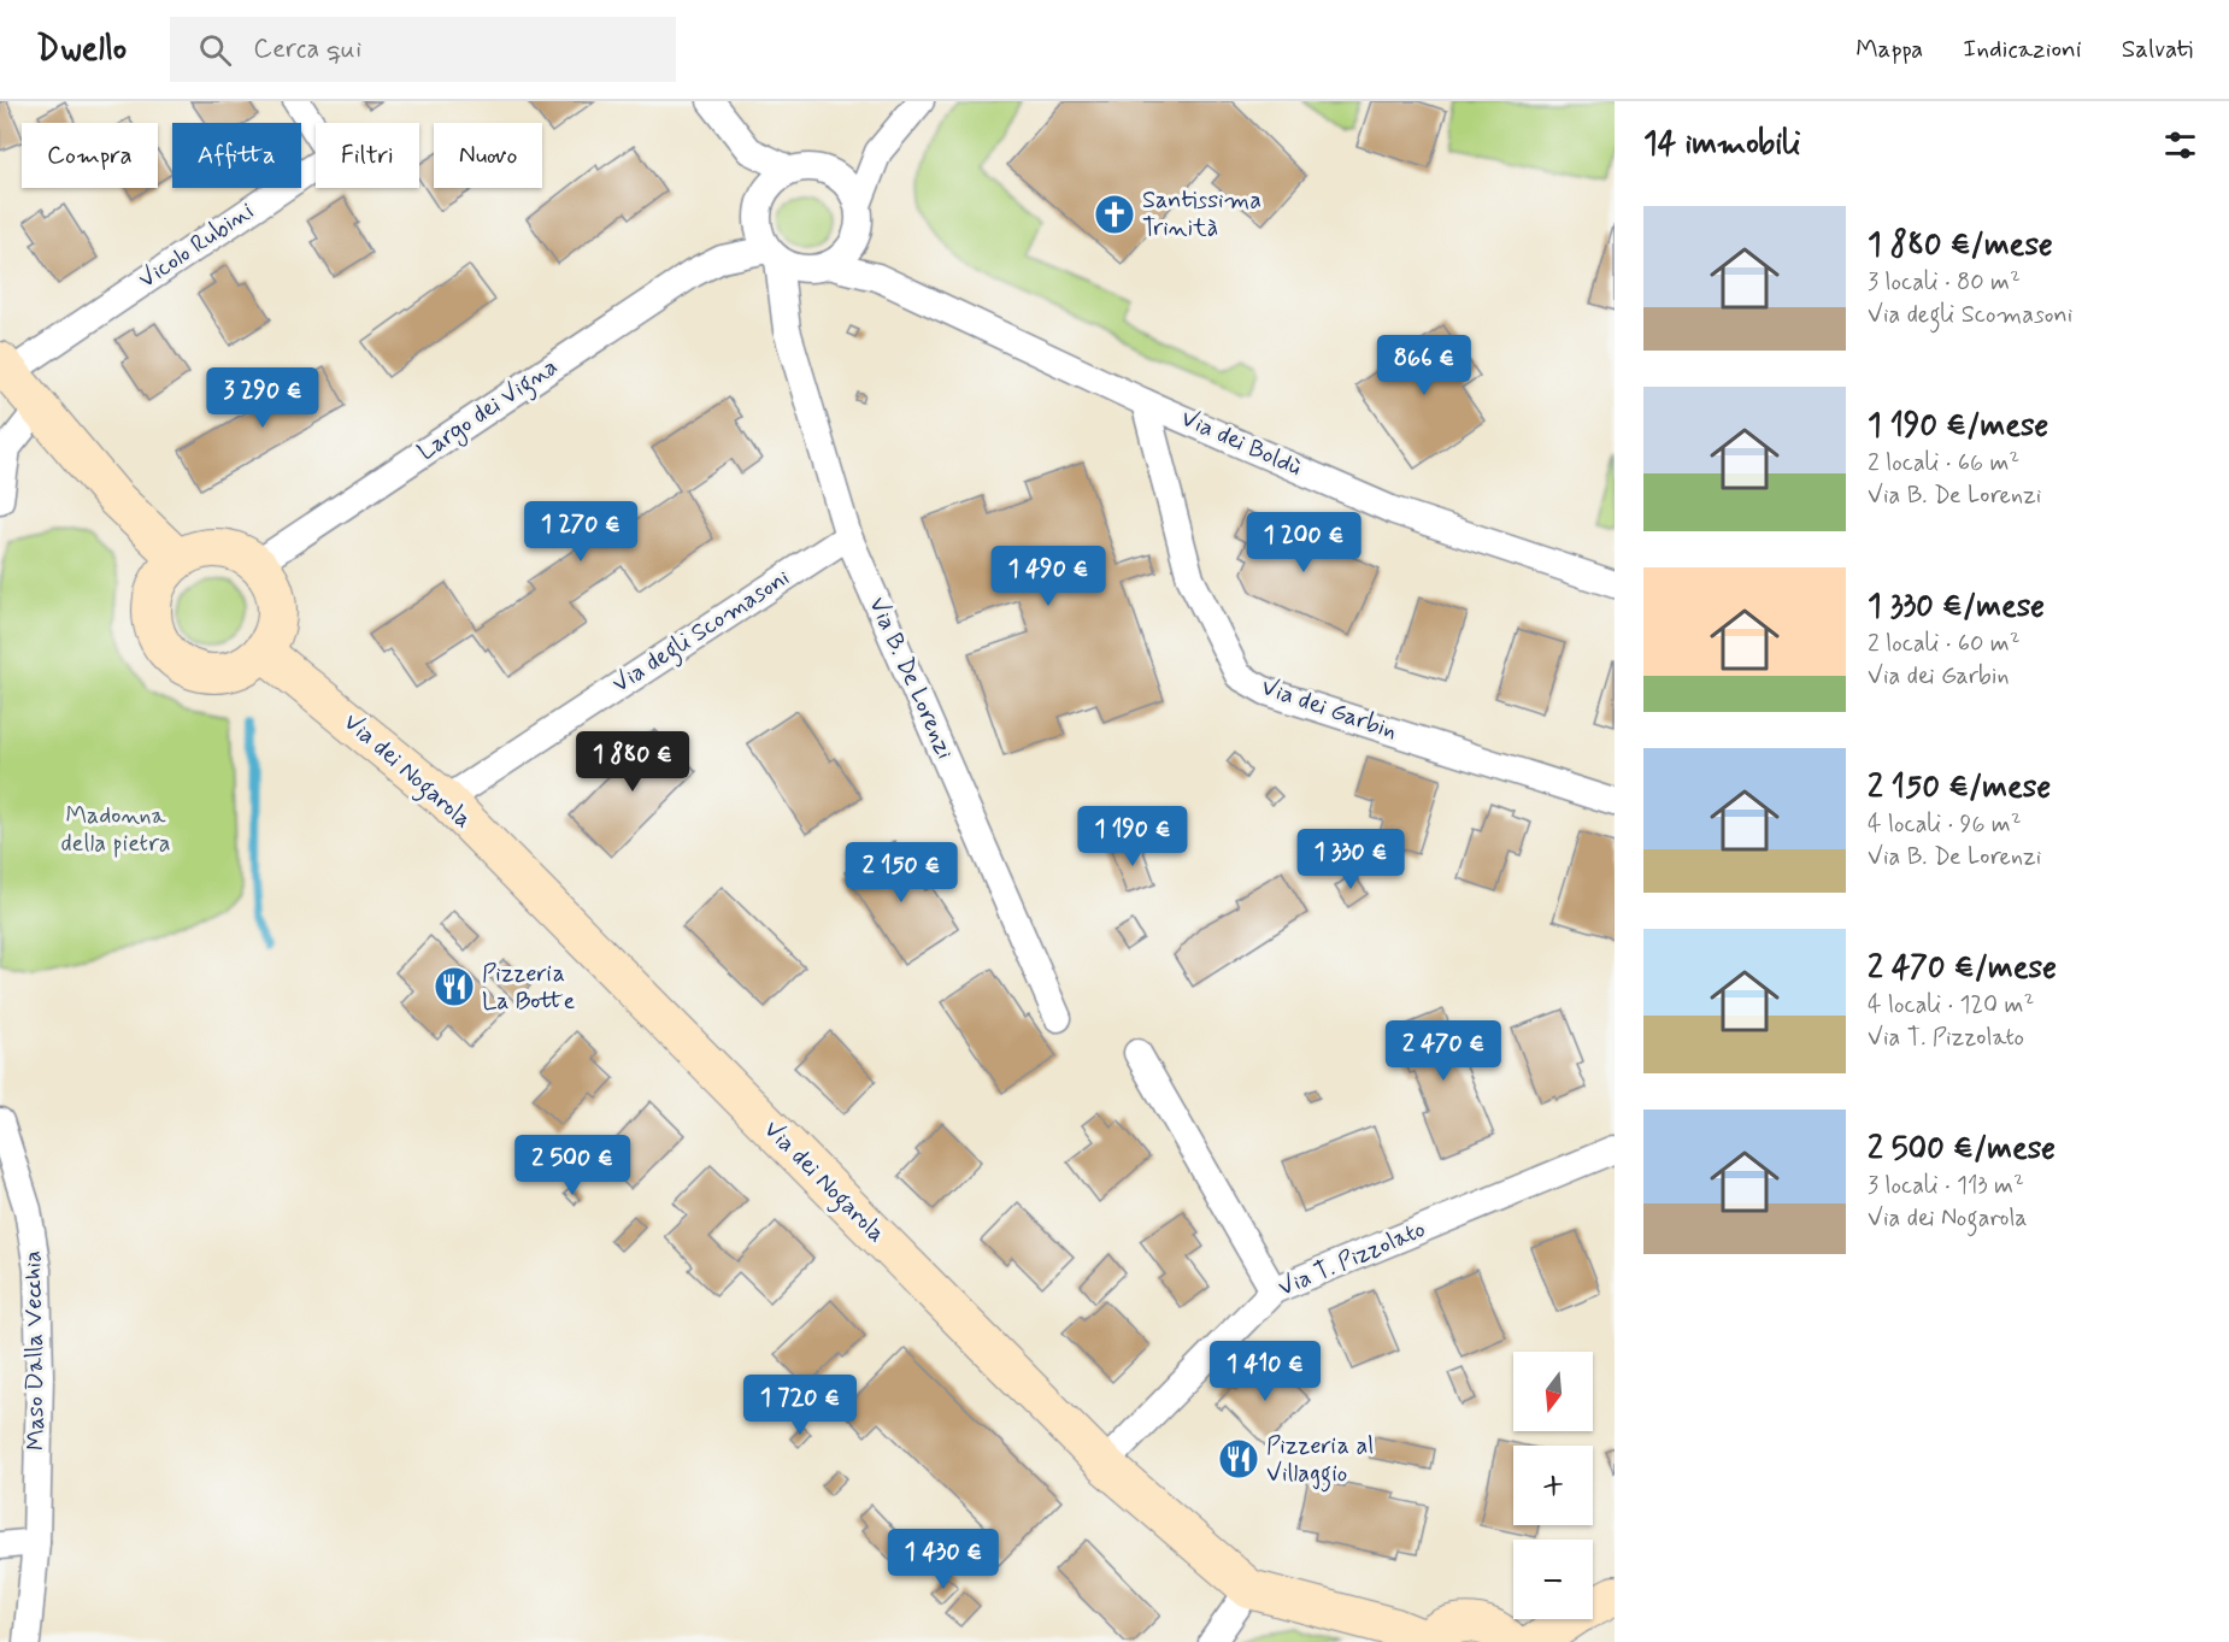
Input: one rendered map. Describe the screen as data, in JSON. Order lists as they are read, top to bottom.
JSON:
{
  "streets": {
    "street": [
      "Vicolo Rubini",
      "Largo dei Vigna",
      "Via dei Boldù",
      "Via degli Scomasoni",
      "Via B. De Lorenzi",
      "Via dei Garbin",
      "Via dei Nogarola",
      "Via T. Pizzolato",
      "Maso Dalla Vecchia"
    ]
  },
  "crossings": [
    ["Largo dei Vigna", "Via dei Boldù"],
    ["Largo dei Vigna", "Via B. De Lorenzi"],
    ["Largo dei Vigna", "Via dei Nogarola"],
    ["Via dei Boldù", "Via B. De Lorenzi"],
    ["Via dei Boldù", "Via dei Garbin"],
    ["Via degli Scomasoni", "Via B. De Lorenzi"],
    ["Via degli Scomasoni", "Via dei Nogarola"],
    ["Via dei Nogarola", "Via T. Pizzolato"]
  ],
  "parks": ["Madonna della pietra"],
  "places": {
    "church": ["Santissima Trinità"],
    "restaurant": ["Pizzeria La Botte", "Pizzeria al Villaggio"]
  },
  "north": "bottom",
  "page": {
    "header": "Dwello",
    "search": "Cerca qui",
    "nav": ["Mappa", "Indicazioni", "Salvati"],
    "heading": "14 immobili",
    "chip": [
      "Compra",
      "Affitta",
      "Filtri",
      "Nuovo"
    ],
    "list": [
      {
        "name": "1 880 €/mese",
        "note": "3 locali · 80 m² · Via degli Scomasoni"
      },
      {
        "name": "1 190 €/mese",
        "note": "2 locali · 66 m² · Via B. De Lorenzi"
      },
      {
        "name": "1 330 €/mese",
        "note": "2 locali · 60 m² · Via dei Garbin"
      },
      {
        "name": "2 150 €/mese",
        "note": "4 locali · 96 m² · Via B. De Lorenzi"
      },
      {
        "name": "2 470 €/mese",
        "note": "4 locali · 120 m² · Via T. Pizzolato"
      },
      {
        "name": "2 500 €/mese",
        "note": "3 locali · 113 m² · Via dei Nogarola"
      }
    ],
    "price": [
      "866 €",
      "3 290 €",
      "1 270 €",
      "1 200 €",
      "1 490 €",
      "1 880 €",
      "1 190 €",
      "1 330 €",
      "2 150 €",
      "2 470 €",
      "2 500 €",
      "1 410 €",
      "1 720 €",
      "1 430 €"
    ],
    "map_buttons": ["+", "−"]
  }
}
